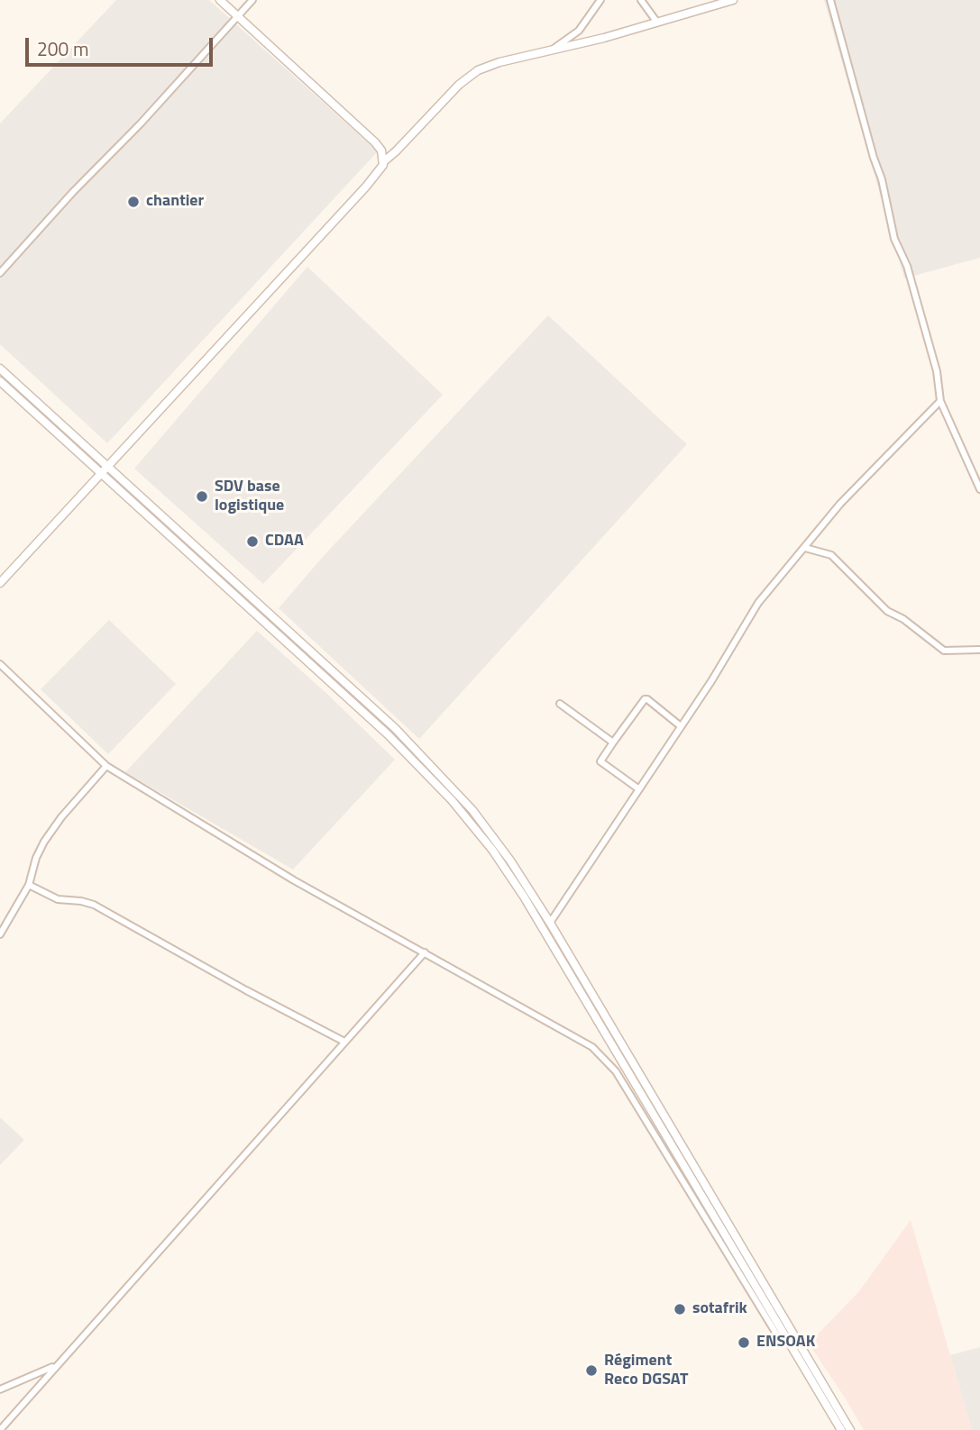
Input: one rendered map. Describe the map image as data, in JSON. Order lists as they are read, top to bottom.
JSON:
{
  "places": [
    "chantier",
    "SDV base logistique",
    "CDAA",
    "sotafrik",
    "ENSOAK",
    "Régiment Reco DGSAT"
  ],
  "scale_bar": "200 m"
}
